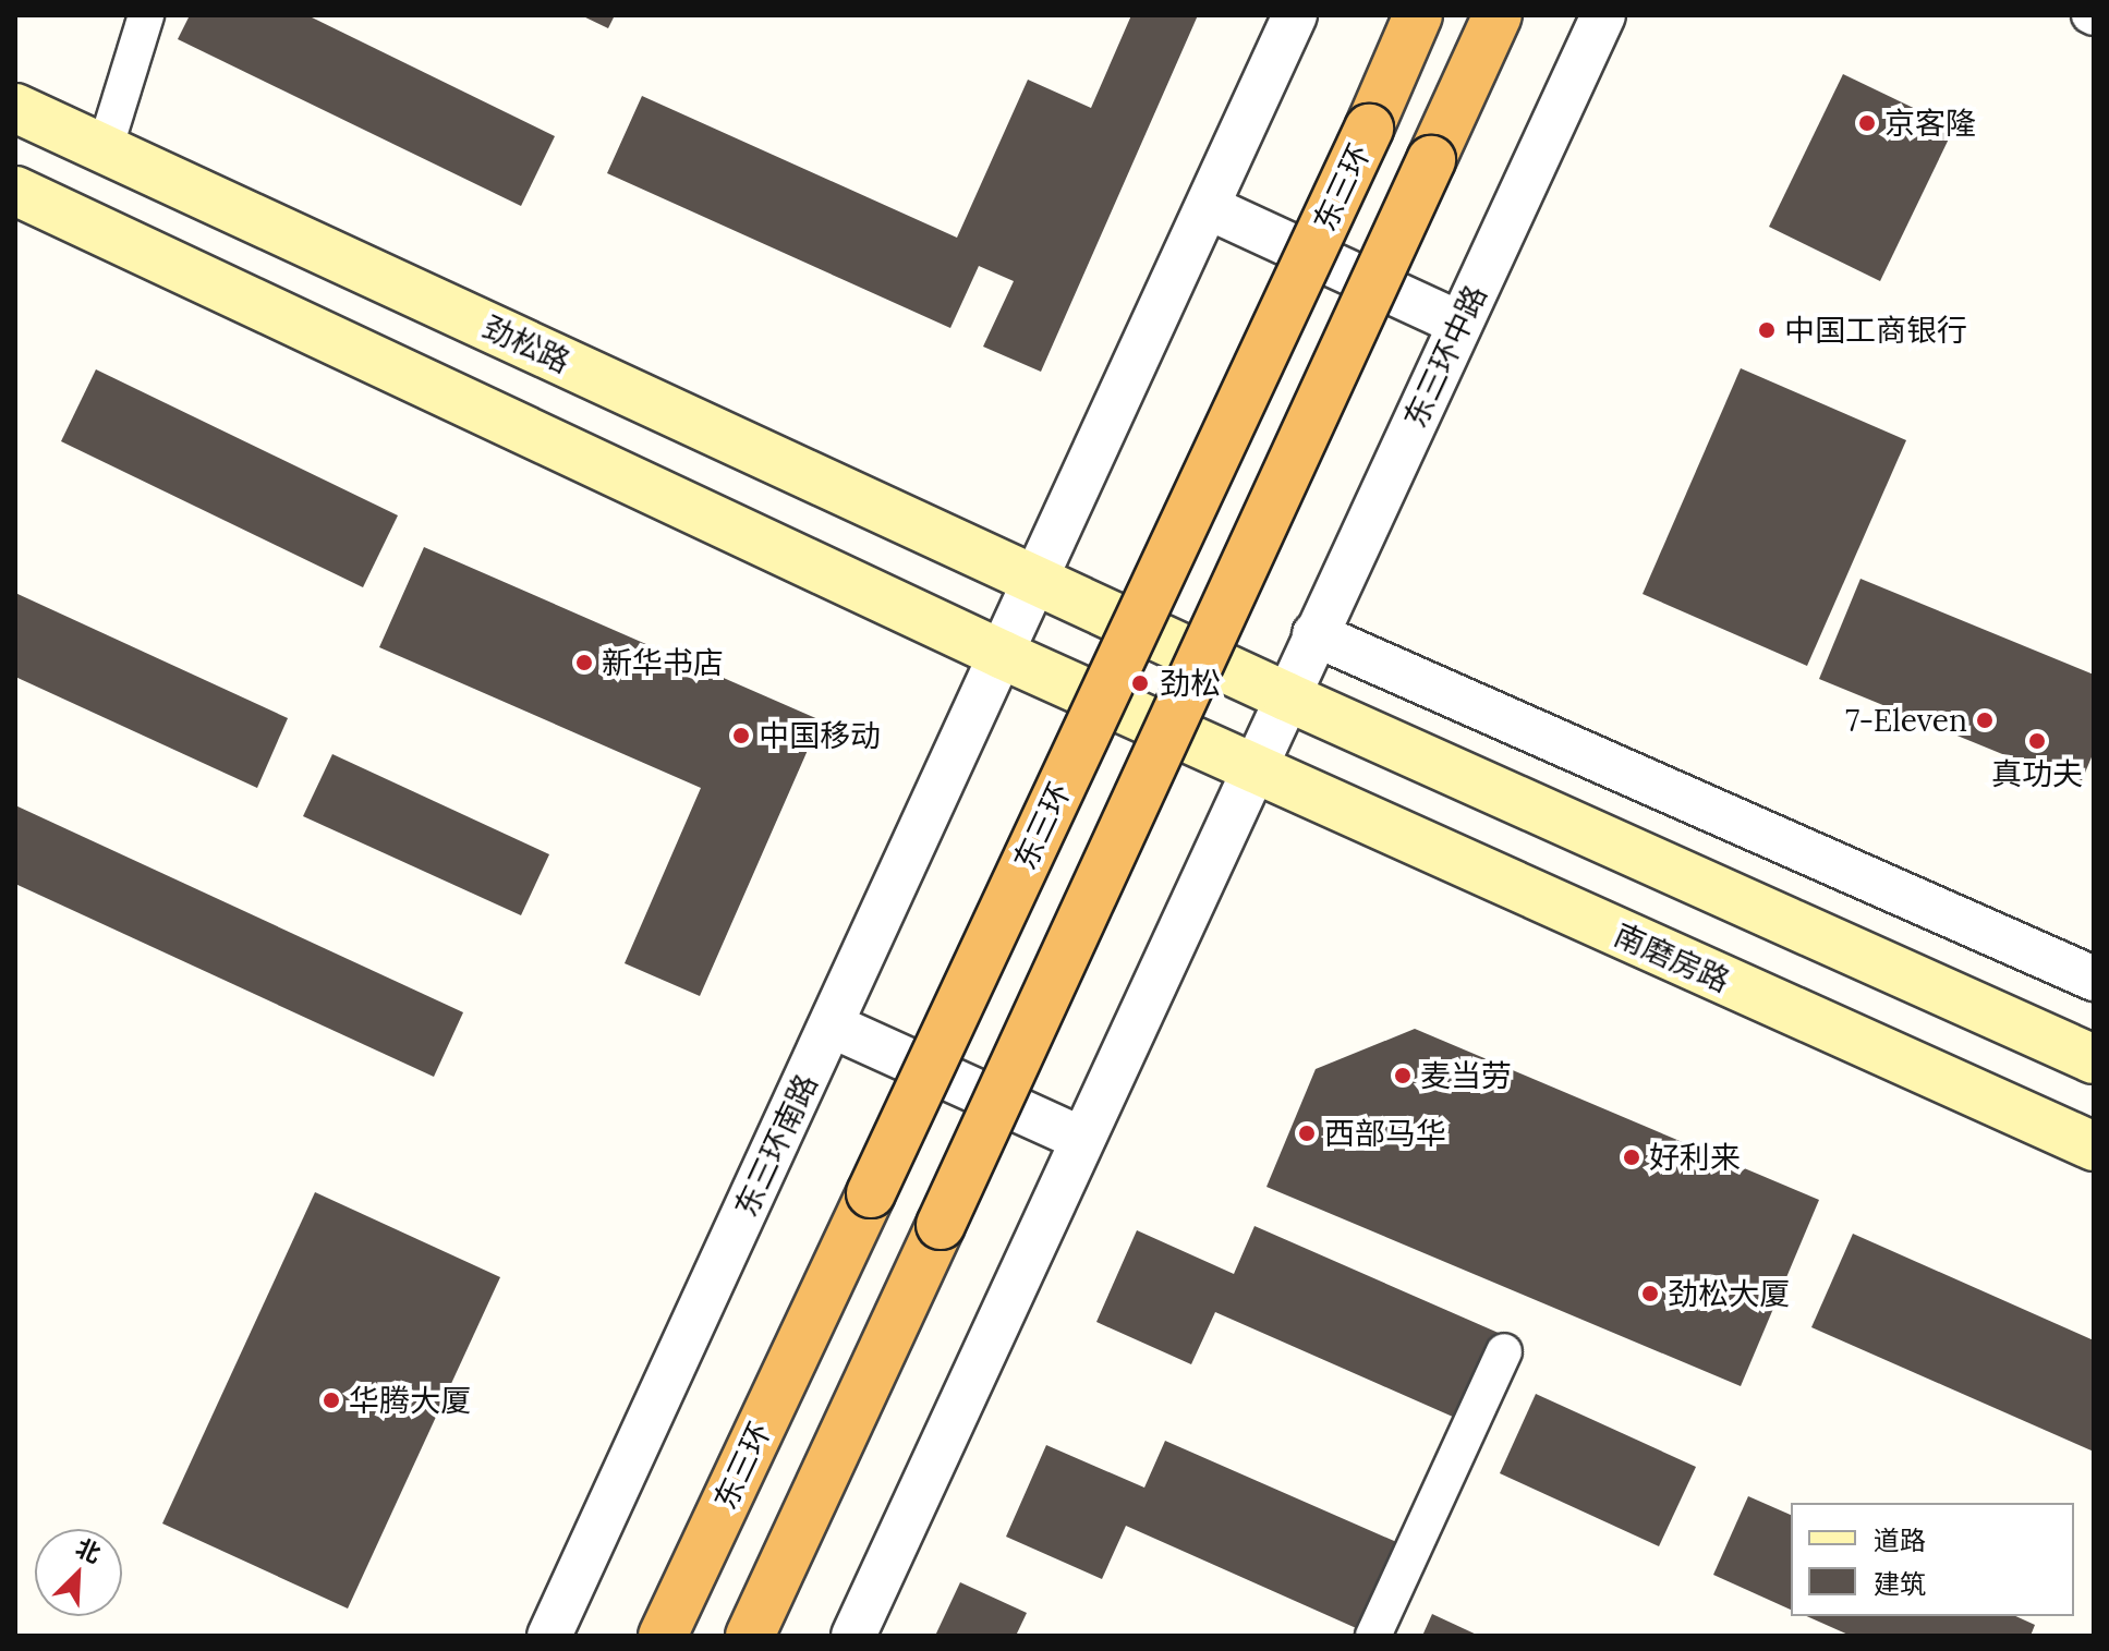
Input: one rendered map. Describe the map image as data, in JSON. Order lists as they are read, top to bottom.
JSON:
{
  "streets": {
    "highway": ["东三环"],
    "main road": ["劲松路", "南磨房路"],
    "street": ["东三环中路", "东三环南路"]
  },
  "crossings": [
    ["劲松路", "东三环中路"],
    ["劲松路", "东三环南路"],
    ["东三环中路", "南磨房路"],
    ["南磨房路", "东三环南路"]
  ],
  "places": [
    "京客隆",
    "中国工商银行",
    "新华书店",
    "劲松",
    "7-Eleven",
    "中国移动",
    "真功夫",
    "麦当劳",
    "西部马华",
    "好利来",
    "劲松大厦",
    "华腾大厦"
  ],
  "legend": ["道路", "建筑"],
  "north": "top right"
}
